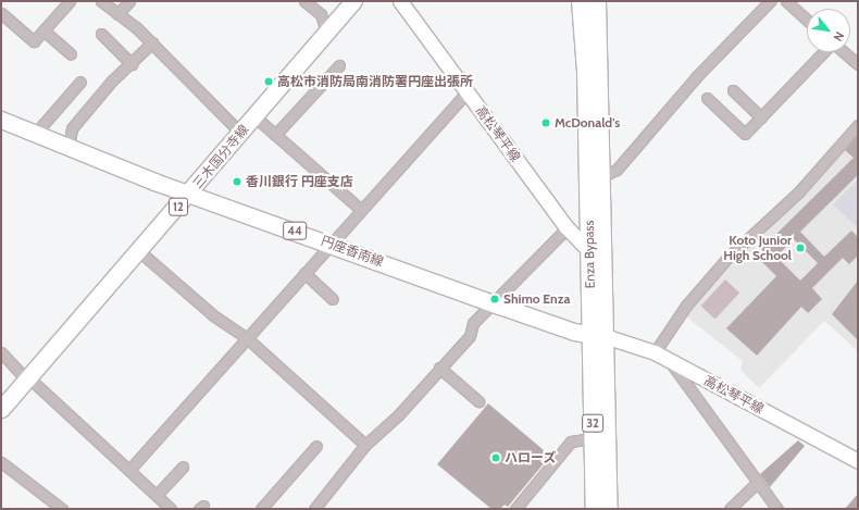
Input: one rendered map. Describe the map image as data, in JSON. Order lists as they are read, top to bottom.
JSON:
{
  "streets": {
    "highway": ["Enza Bypass", "32"],
    "main road": [
      "高松琴平線",
      "三木国分寺線",
      "12",
      "44",
      "円座香南線"
    ]
  },
  "crossings": [
    ["高松琴平線", "円座香南線"],
    ["高松琴平線", "Enza Bypass"],
    ["三木国分寺線", "円座香南線"],
    ["円座香南線", "Enza Bypass"]
  ],
  "places": [
    "高松市消防局南消防署円座出張所",
    "McDonald's",
    "香川銀行 円座支店",
    "Koto Junior High School",
    "Shimo Enza",
    "ハローズ"
  ],
  "north": "bottom right"
}
